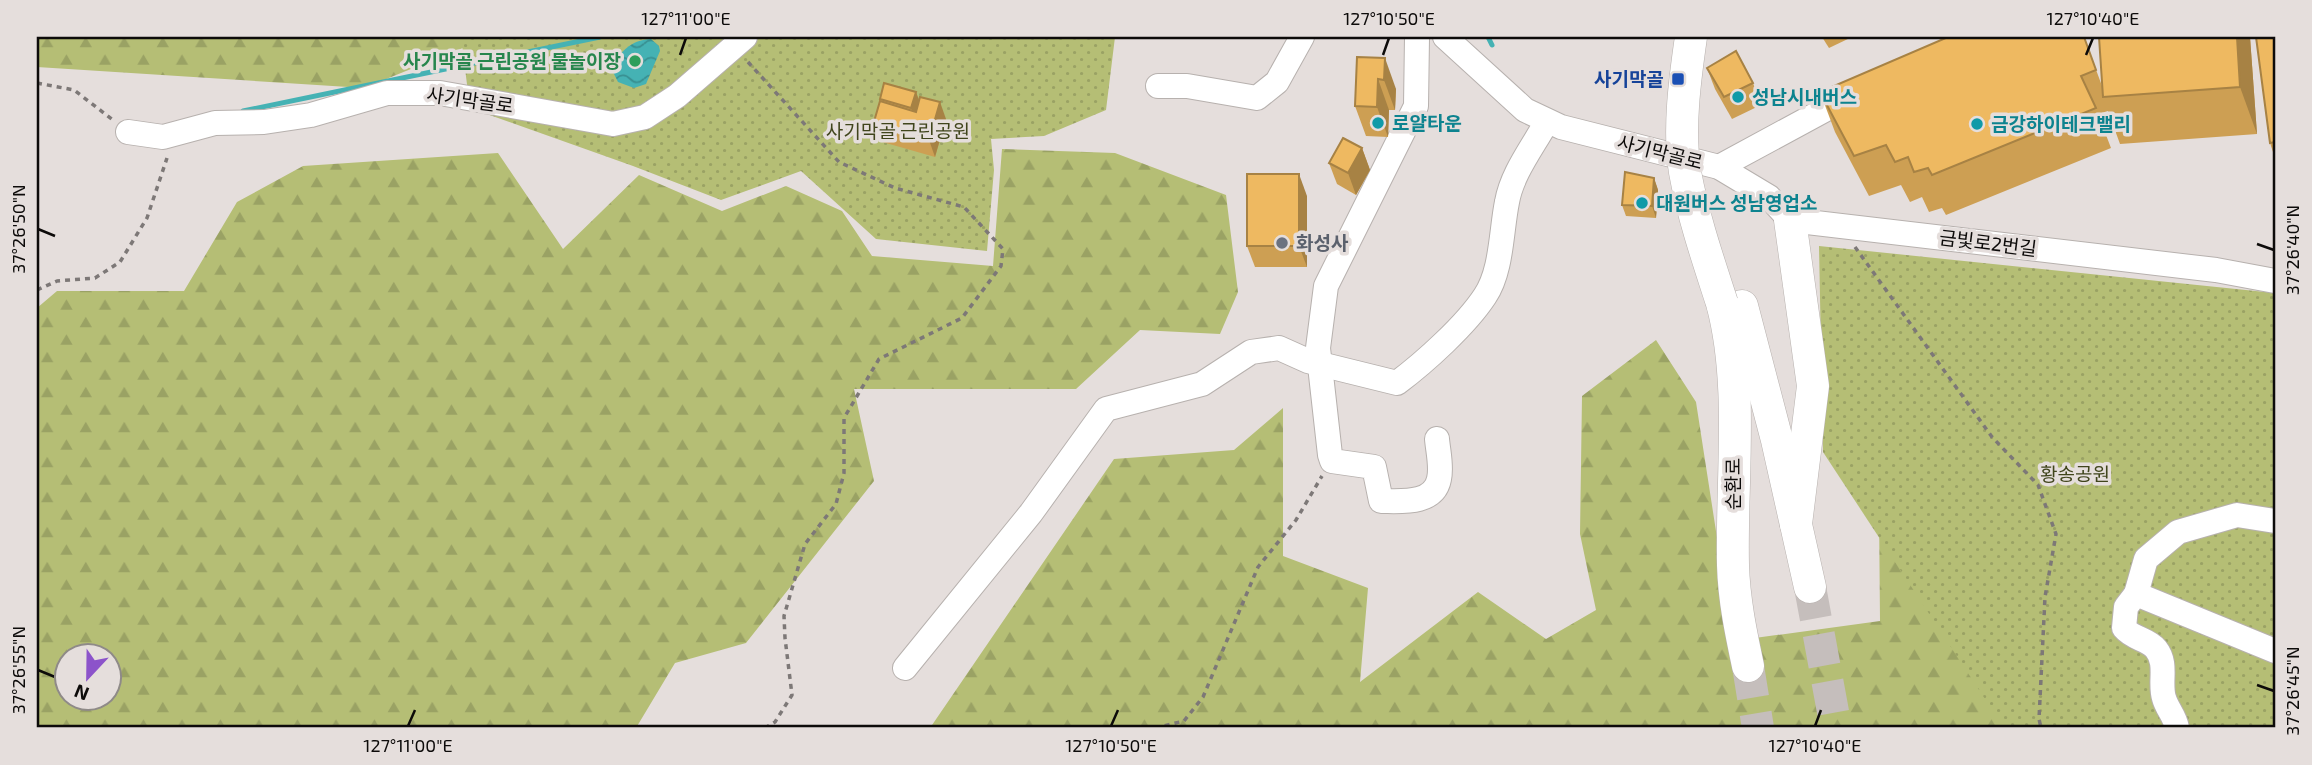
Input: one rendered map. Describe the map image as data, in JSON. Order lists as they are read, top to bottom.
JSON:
{
  "streets": {
    "main road": ["순환로"],
    "street": ["사기막골로", "금빛로2번길"]
  },
  "parks": ["사기막골 근린공원", "황송공원"],
  "places": {
    "other": [
      "사기막골 근린공원 물놀이장",
      "성남시내버스",
      "로얄타운",
      "금강하이테크밸리",
      "대원버스 성남영업소",
      "화성사"
    ],
    "transit": ["사기막골"]
  },
  "north": "bottom",
  "coordinates": [
    "127°11'00\"E",
    "127°10'50\"E",
    "127°10'40\"E",
    "37°26'50\"N",
    "37°26'40\"N",
    "37°26'55\"N",
    "37°26'45\"N"
  ]
}
